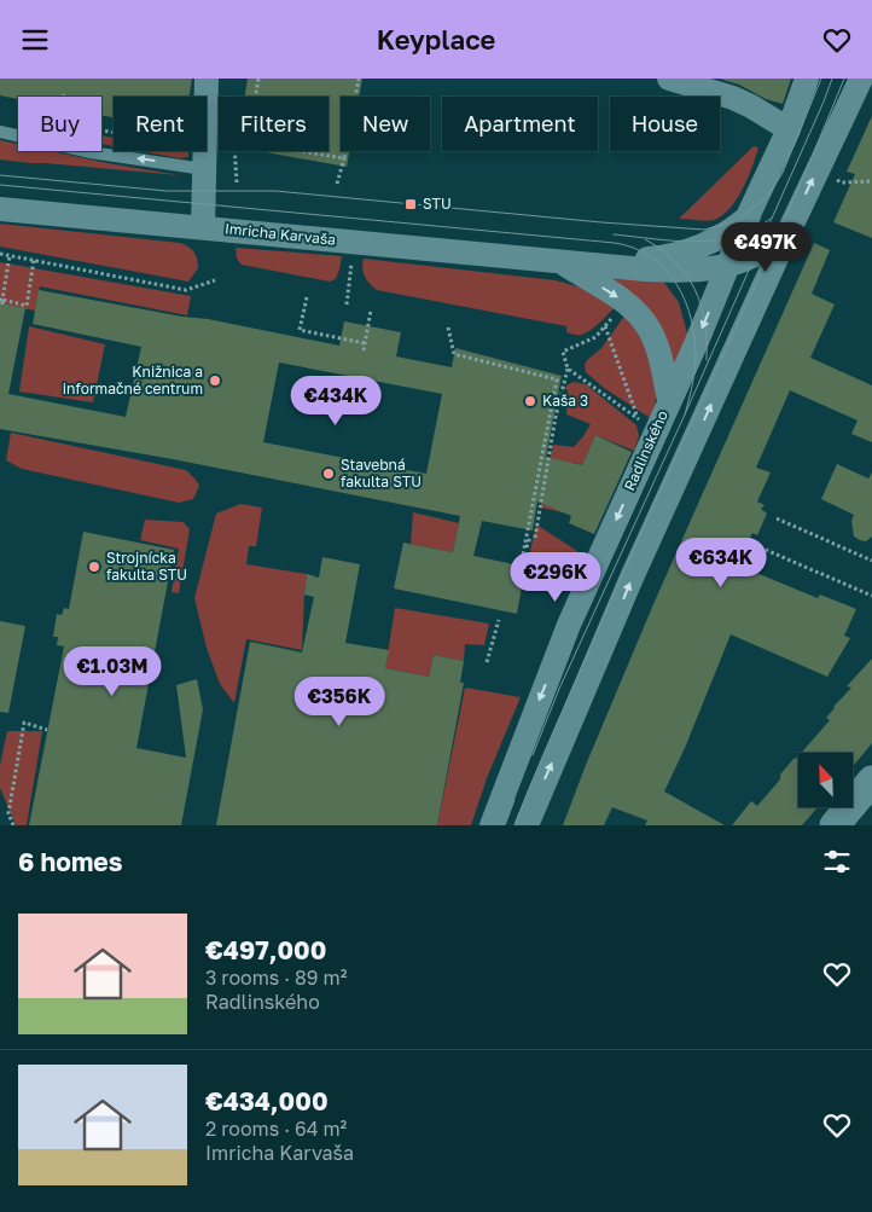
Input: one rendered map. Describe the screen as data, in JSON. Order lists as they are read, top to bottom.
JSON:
{
  "streets": {
    "street": ["Imricha Karvaša", "Radlinského"]
  },
  "crossings": [
    ["Imricha Karvaša", "Radlinského"]
  ],
  "places": {
    "transit": ["STU"],
    "other": [
      "Knižnica a informačné centrum",
      "Kaša 3",
      "Stavebná fakulta STU",
      "Strojnícka fakulta STU"
    ]
  },
  "north": "top left",
  "page": {
    "header": "Keyplace",
    "chip": [
      "Buy",
      "Rent",
      "Filters",
      "New",
      "Apartment",
      "House"
    ],
    "price": [
      "€497K",
      "€434K",
      "€634K",
      "€296K",
      "€1.03M",
      "€356K"
    ],
    "heading": "6 homes",
    "list": [
      {
        "name": "€497,000",
        "note": "3 rooms · 89 m² · Radlinského"
      },
      {
        "name": "€434,000",
        "note": "2 rooms · 64 m² · Imricha Karvaša"
      }
    ]
  }
}
